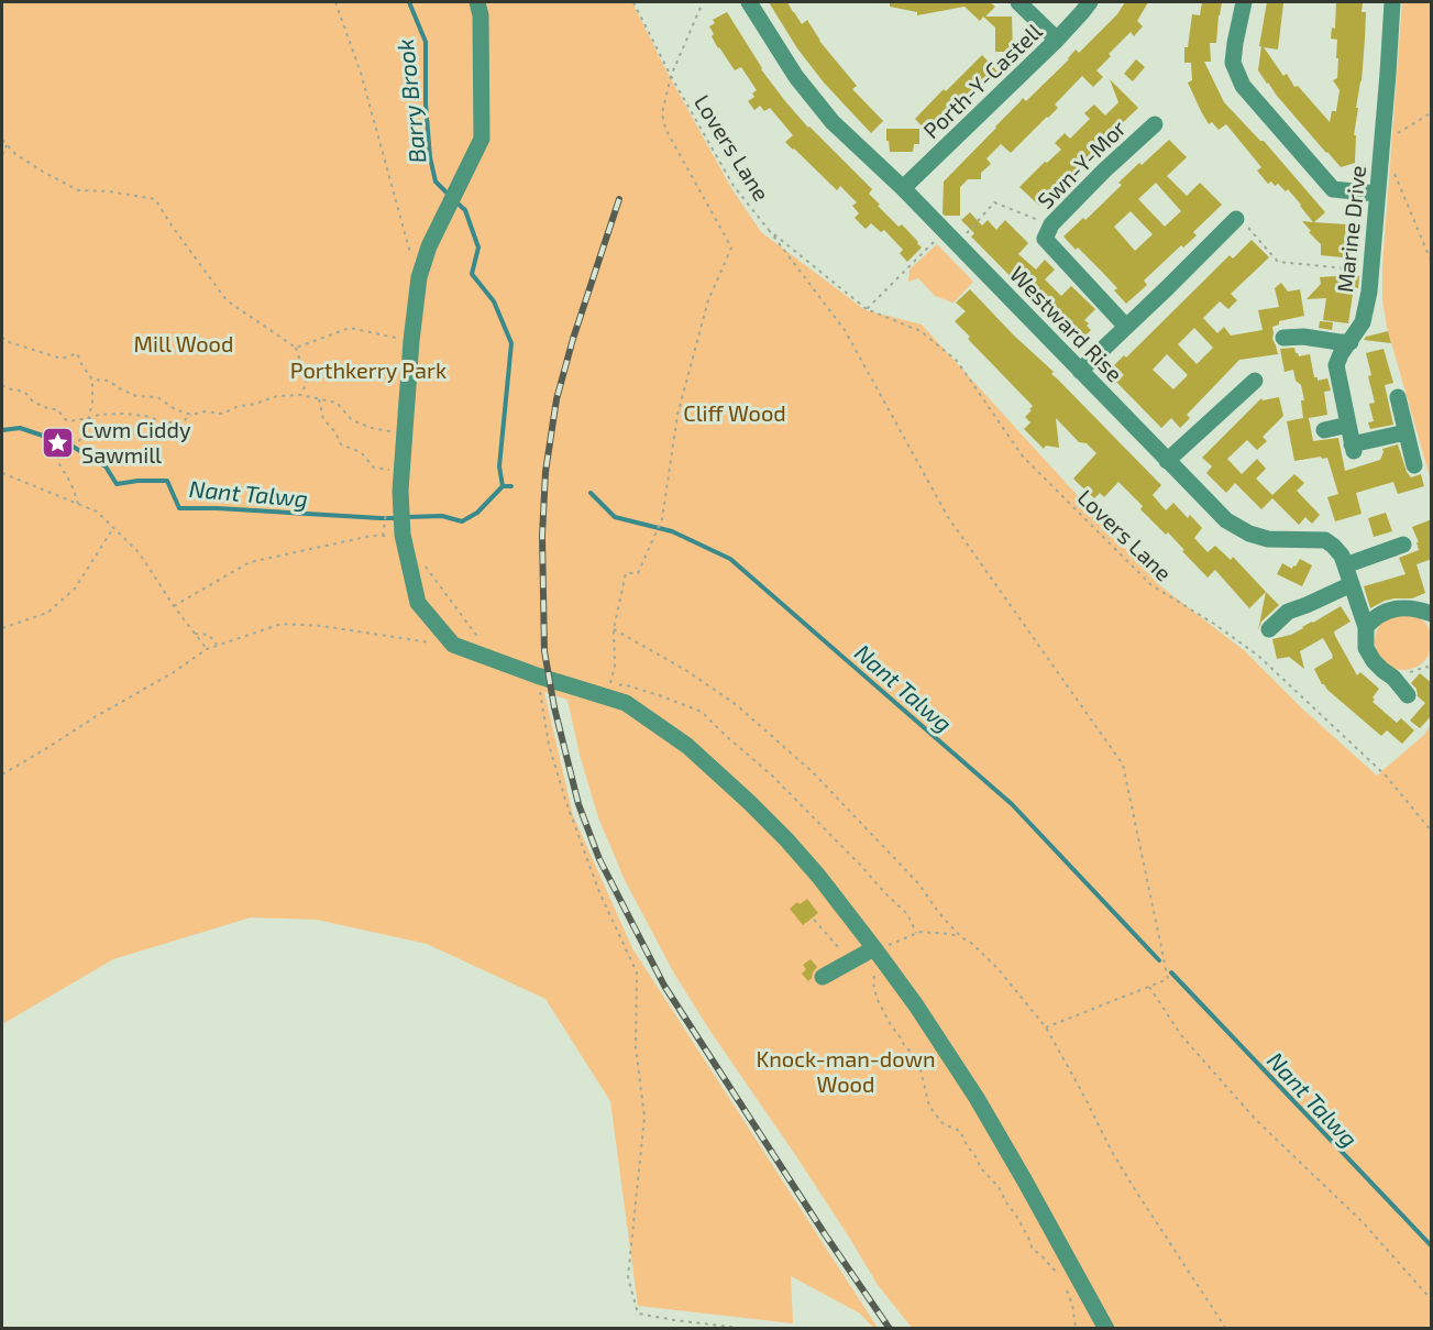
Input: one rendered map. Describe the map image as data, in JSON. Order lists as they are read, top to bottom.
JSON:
{
  "streets": {
    "street": [
      "Porth-Y-Castell",
      "Swn-Y-Mor",
      "Marine Drive",
      "Westward Rise"
    ],
    "path": ["Lovers Lane"]
  },
  "crossings": [
    ["Porth-Y-Castell", "Westward Rise"]
  ],
  "water": ["Barry Brook", "Nant Talwg"],
  "parks": [
    "Mill Wood",
    "Porthkerry Park",
    "Cliff Wood",
    "Knock-man-down Wood"
  ],
  "places": {
    "place": ["Cwm Ciddy Sawmill"]
  }
}
